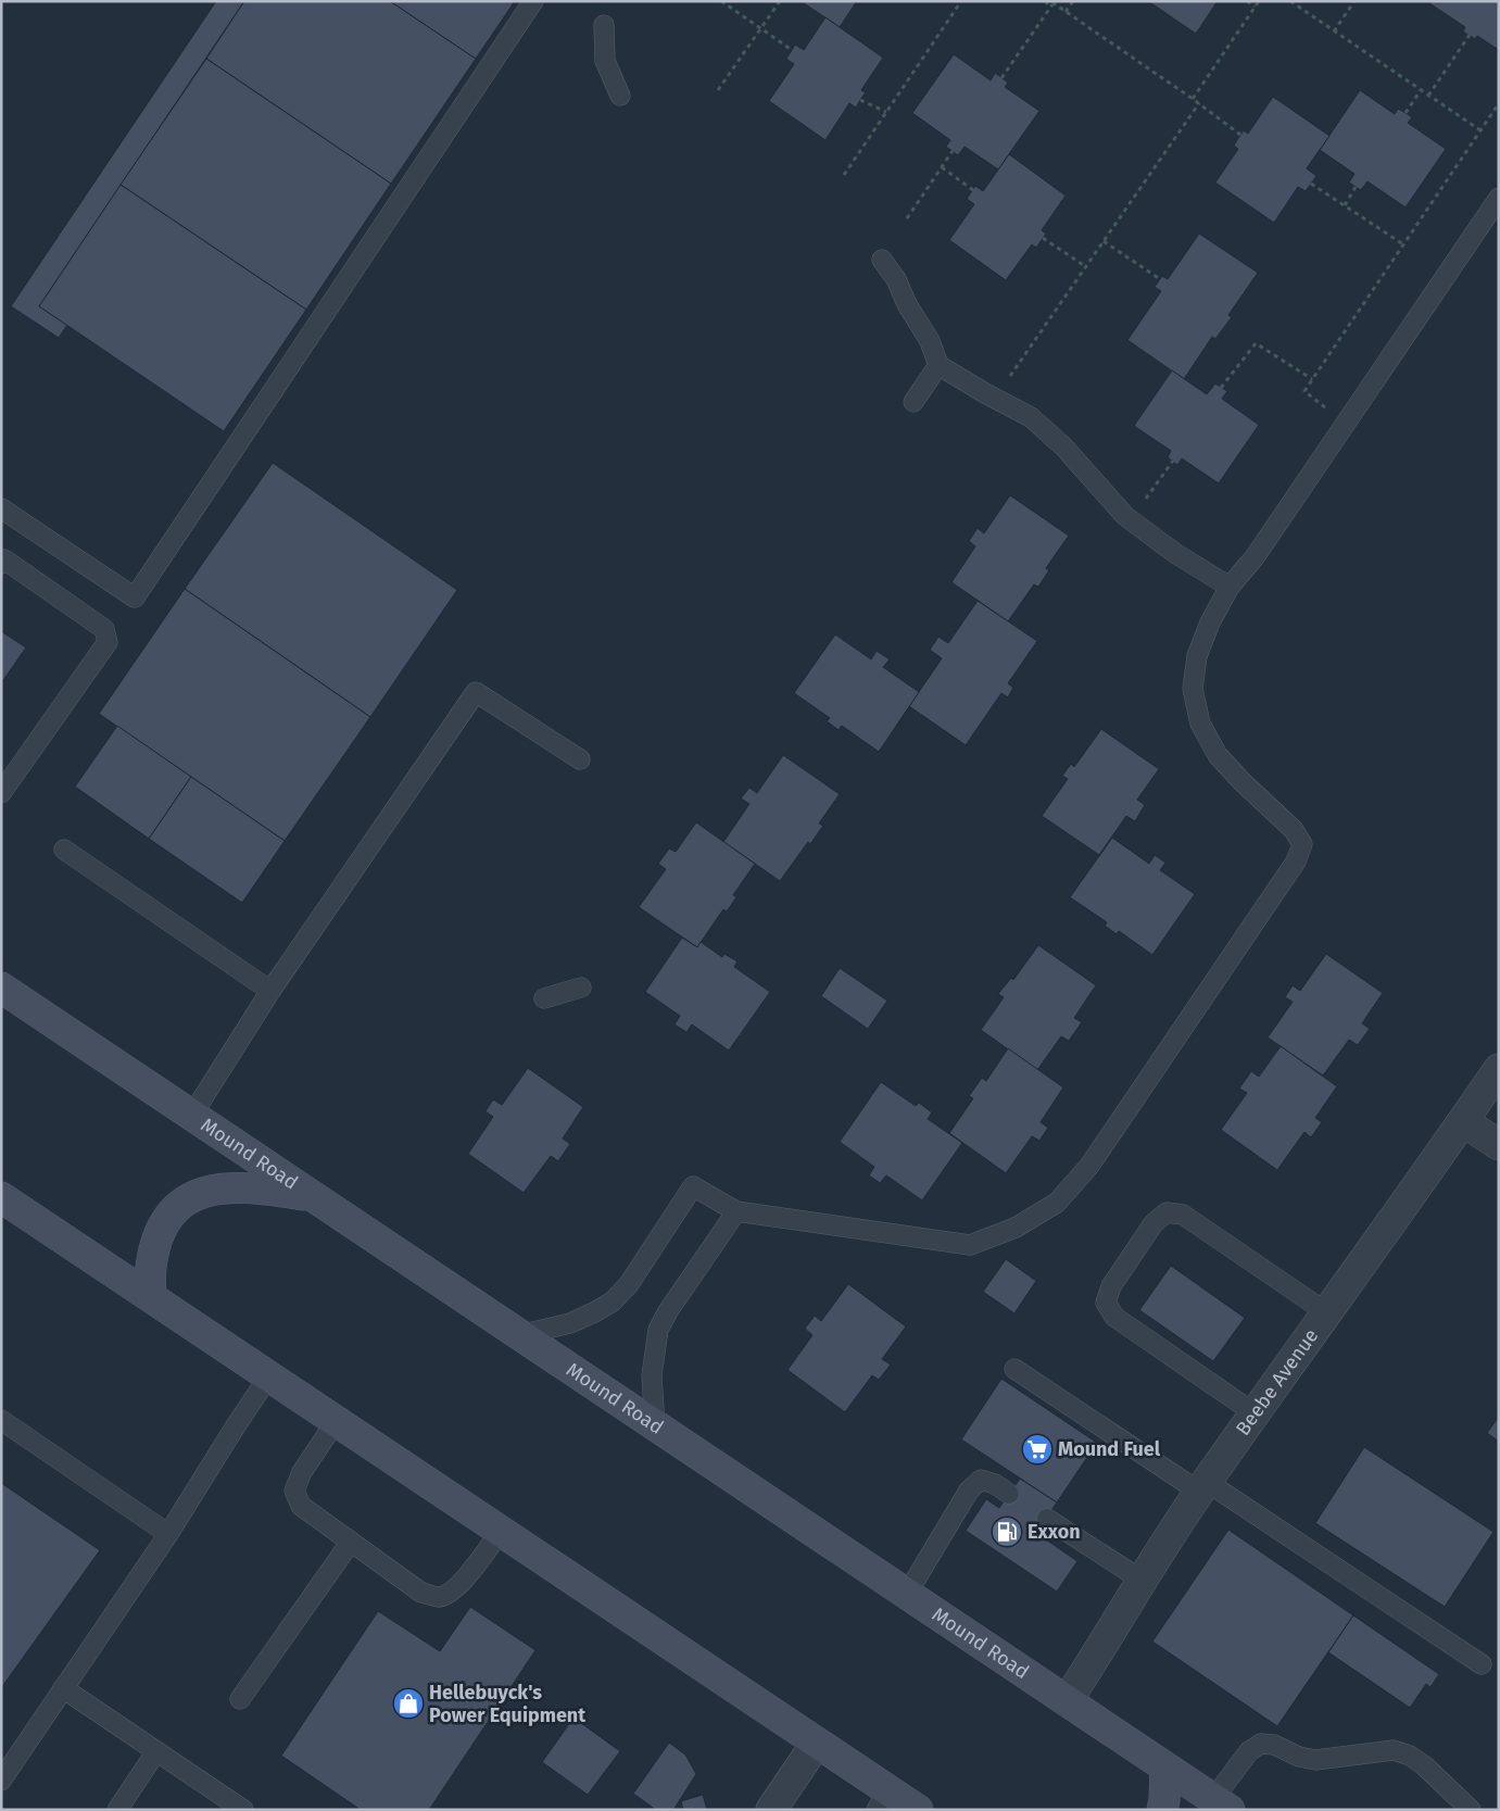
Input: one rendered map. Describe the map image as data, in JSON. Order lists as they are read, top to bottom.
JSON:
{
  "streets": {
    "main road": ["Mound Road"],
    "street": ["Beebe Avenue"]
  },
  "crossings": [
    ["Mound Road", "Beebe Avenue"]
  ],
  "places": {
    "supermarket": ["Mound Fuel"],
    "fuel station": ["Exxon"],
    "shop": ["Hellebuyck's Power Equipment"]
  }
}
